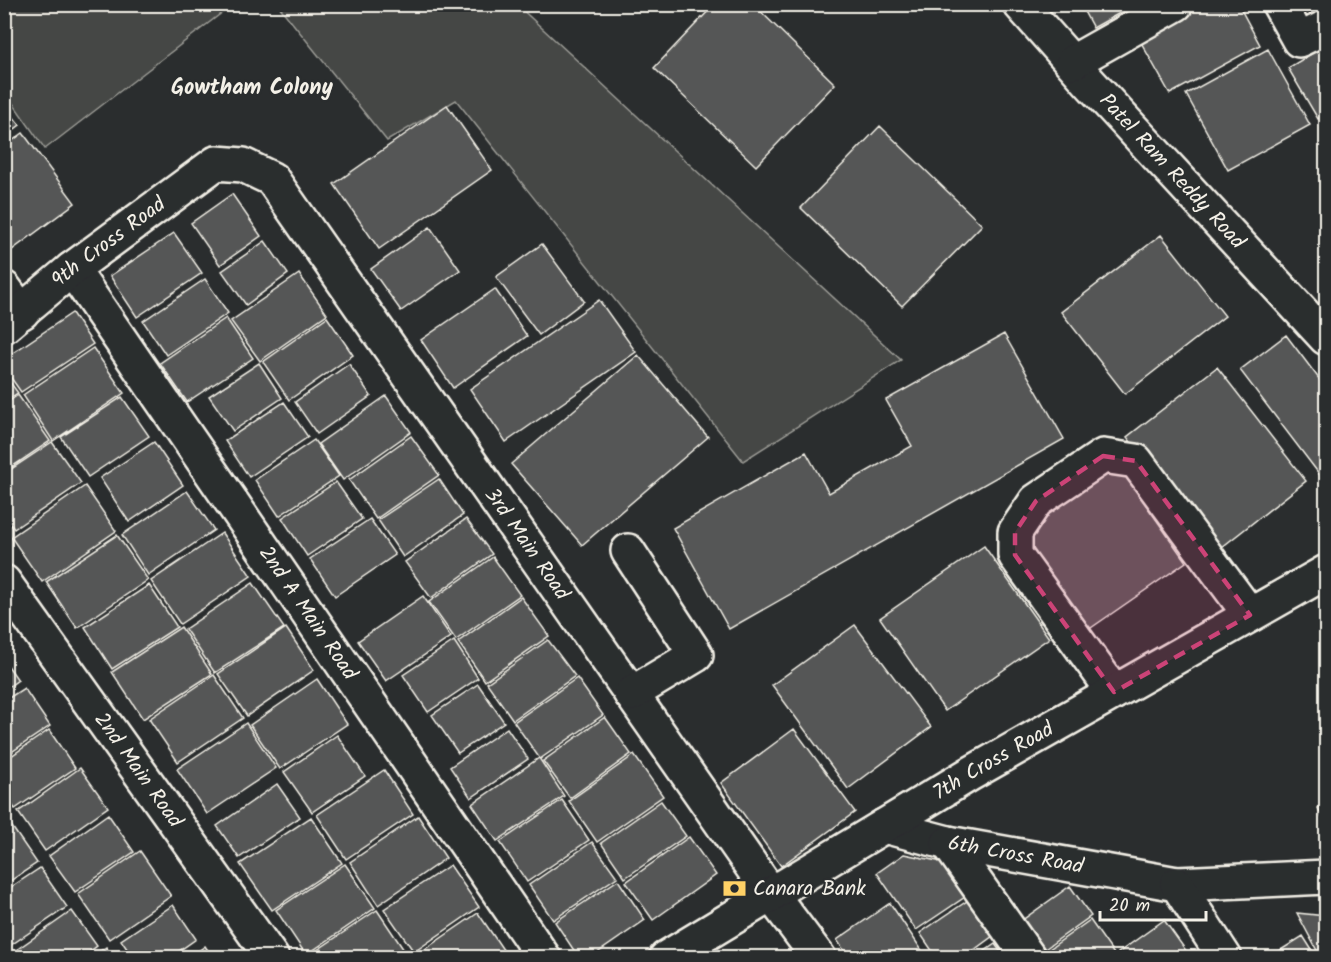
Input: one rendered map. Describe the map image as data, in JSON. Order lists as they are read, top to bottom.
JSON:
{
  "streets": {
    "street": [
      "Patel Ram Reddy Road",
      "9th Cross Road",
      "3rd Main Road",
      "2nd A Main Road",
      "7th Cross Road",
      "2nd Main Road",
      "6th Cross Road"
    ]
  },
  "crossings": [
    ["9th Cross Road", "3rd Main Road"],
    ["9th Cross Road", "2nd A Main Road"],
    ["3rd Main Road", "7th Cross Road"],
    ["7th Cross Road", "6th Cross Road"]
  ],
  "districts": ["Gowtham Colony"],
  "places": {
    "bank": ["Canara Bank"]
  },
  "scale_bar": "20 m"
}
